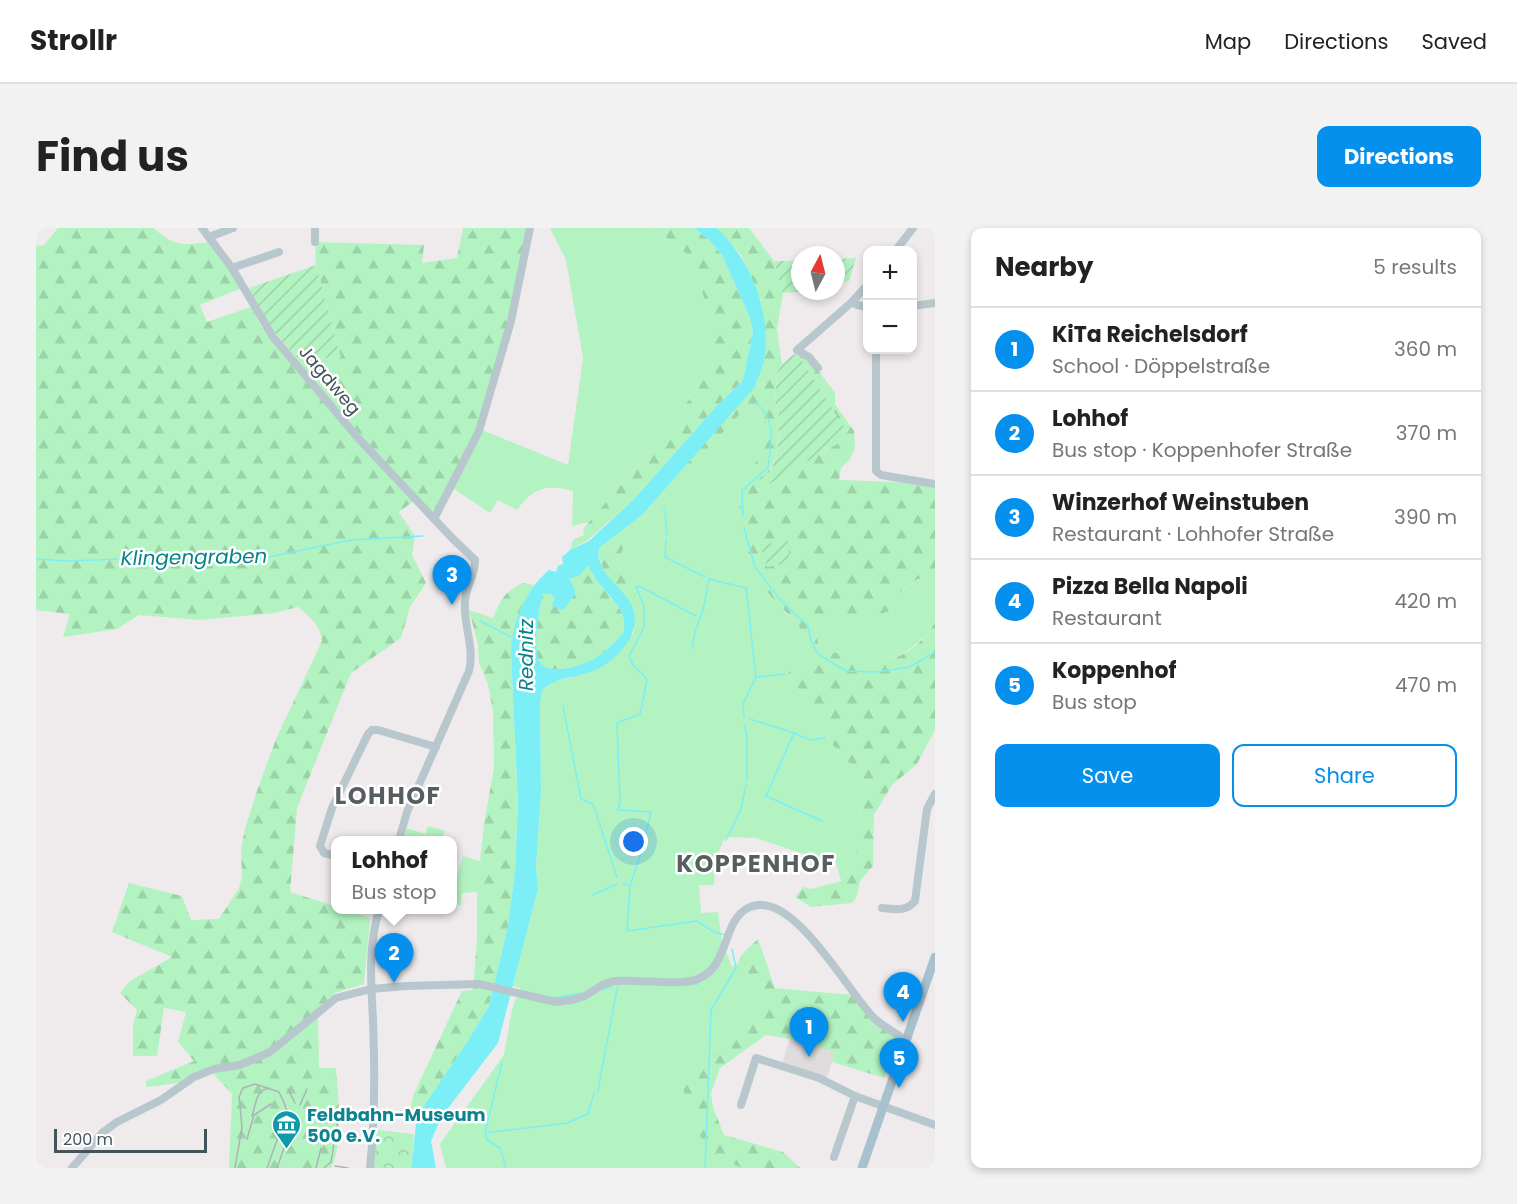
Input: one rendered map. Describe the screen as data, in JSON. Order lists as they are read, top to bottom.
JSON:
{
  "streets": {
    "street": ["Jagdweg"]
  },
  "districts": ["LOHHOF", "KOPPENHOF"],
  "water": ["Klingengraben", "Rednitz"],
  "places": {
    "museum": ["Feldbahn-Museum 500 e.V."]
  },
  "scale_bar": "200 m",
  "north": "top",
  "page": {
    "header": "Strollr",
    "nav": ["Map", "Directions", "Saved"],
    "title": "Find us",
    "buttons": [
      "Directions",
      ["Save", "Share"]
    ],
    "heading": ["Nearby", "5 results"],
    "map_buttons": ["+", "−"],
    "list": [
      {
        "mark": "1",
        "name": "KiTa Reichelsdorf",
        "note": "School · Döppelstraße",
        "value": "360 m"
      },
      {
        "mark": "2",
        "name": "Lohhof",
        "note": "Bus stop · Koppenhofer Straße",
        "value": "370 m"
      },
      {
        "mark": "3",
        "name": "Winzerhof Weinstuben",
        "note": "Restaurant · Lohhofer Straße",
        "value": "390 m"
      },
      {
        "mark": "4",
        "name": "Pizza Bella Napoli",
        "note": "Restaurant",
        "value": "420 m"
      },
      {
        "mark": "5",
        "name": "Koppenhof",
        "note": "Bus stop",
        "value": "470 m"
      }
    ],
    "pins": [
      "3",
      "2",
      "4",
      "1",
      "5"
    ],
    "popup": ["Lohhof", "Bus stop"],
    "scale": "200 m"
  }
}
